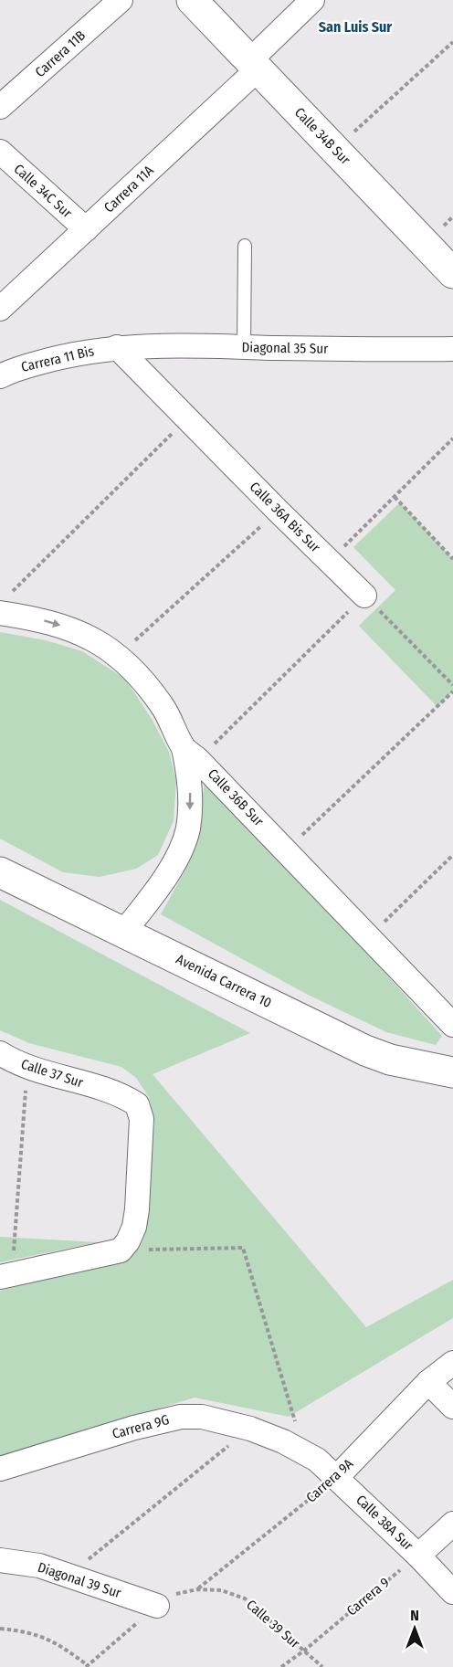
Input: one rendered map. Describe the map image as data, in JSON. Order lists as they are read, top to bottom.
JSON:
{
  "streets": {
    "main road": ["Calle 34B Sur", "Avenida Carrera 10"],
    "street": [
      "Carrera 11B",
      "Carrera 11A",
      "Calle 34C Sur",
      "Diagonal 35 Sur",
      "Carrera 11 Bis",
      "Calle 36A Bis Sur",
      "Calle 36B Sur",
      "Calle 37 Sur",
      "Carrera 9G",
      "Carrera 9A",
      "Calle 38A Sur",
      "Diagonal 39 Sur"
    ],
    "path": ["Carrera 9", "Calle 39 Sur"]
  },
  "crossings": [
    ["Calle 34B Sur", "Carrera 11A"],
    ["Carrera 11A", "Calle 34C Sur"],
    ["Diagonal 35 Sur", "Carrera 11 Bis"],
    ["Diagonal 35 Sur", "Calle 36A Bis Sur"],
    ["Carrera 11 Bis", "Calle 36A Bis Sur"],
    ["Carrera 9G", "Calle 38A Sur"],
    ["Carrera 9A", "Calle 38A Sur"],
    ["Carrera 9A", "Calle 39 Sur"],
    ["Calle 38A Sur", "Carrera 9"],
    ["Diagonal 39 Sur", "Calle 39 Sur"],
    ["Carrera 9", "Calle 39 Sur"]
  ],
  "districts": ["San Luis Sur"],
  "north": "top"
}
